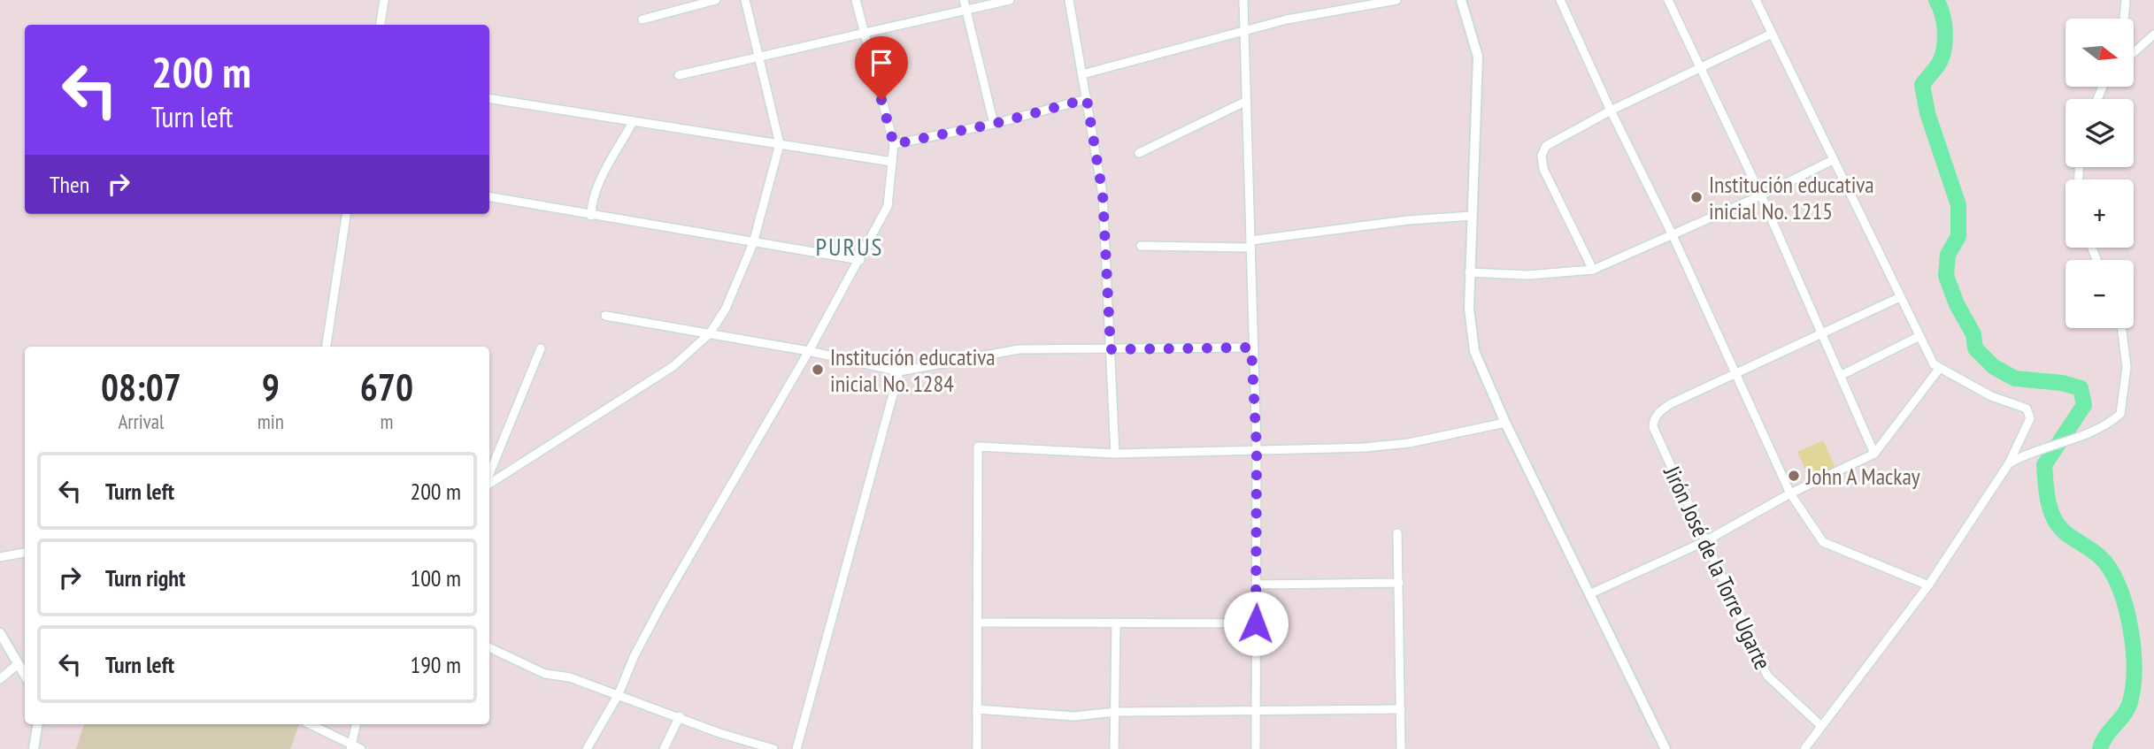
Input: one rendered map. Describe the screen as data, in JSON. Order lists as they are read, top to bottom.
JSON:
{
  "streets": {
    "street": ["Jirón José de la Torre Ugarte"]
  },
  "districts": ["PURUS"],
  "places": ["Institución educativa inicial No. 1215", "Institución educativa inicial No. 1284", "John A Mackay"],
  "north": "right",
  "page": {
    "map_buttons": ["+", "−"],
    "turn": ["200 m", "Turn left"],
    "then": "Then",
    "eta": [
      "08:07",
      "Arrival",
      "9",
      "min",
      "670",
      "m"
    ],
    "list": [
      {
        "name": "Turn left",
        "value": "200 m"
      },
      {
        "name": "Turn right",
        "value": "100 m"
      },
      {
        "name": "Turn left",
        "value": "190 m"
      }
    ]
  }
}
